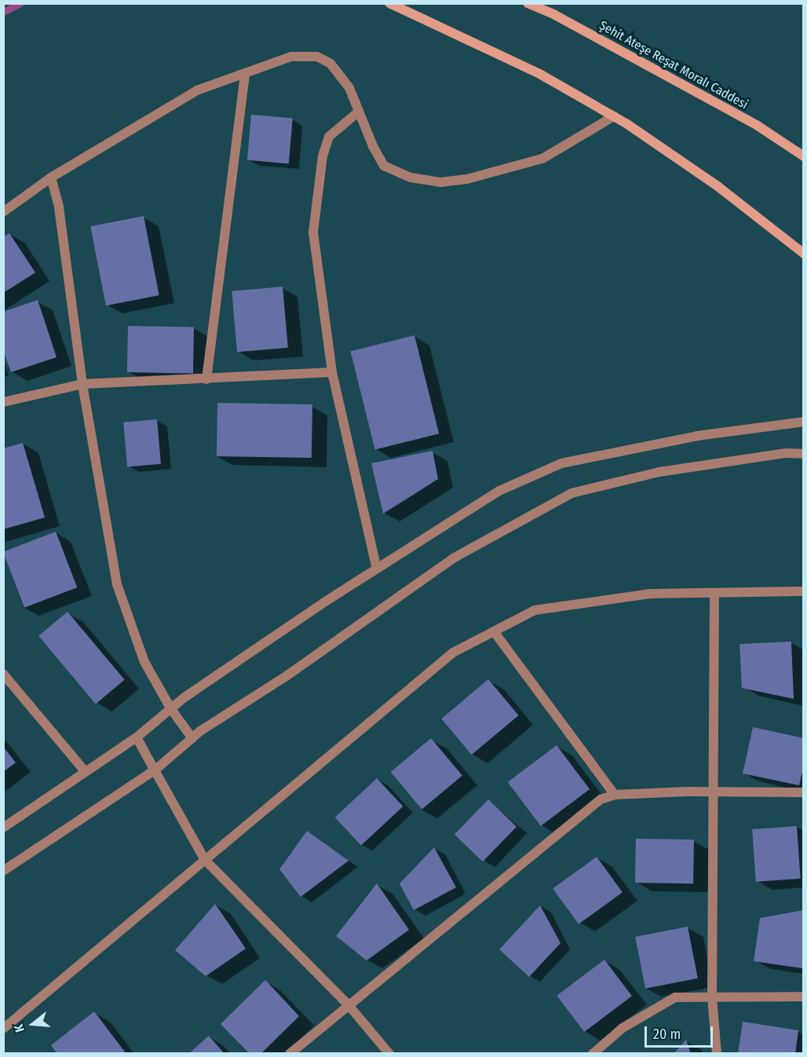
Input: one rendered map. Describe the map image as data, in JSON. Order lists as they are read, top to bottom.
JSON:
{
  "streets": {
    "main road": ["Şehit Ateşe Reşat Moralı Caddesi"]
  },
  "scale_bar": "20 m",
  "north": "left"
}
